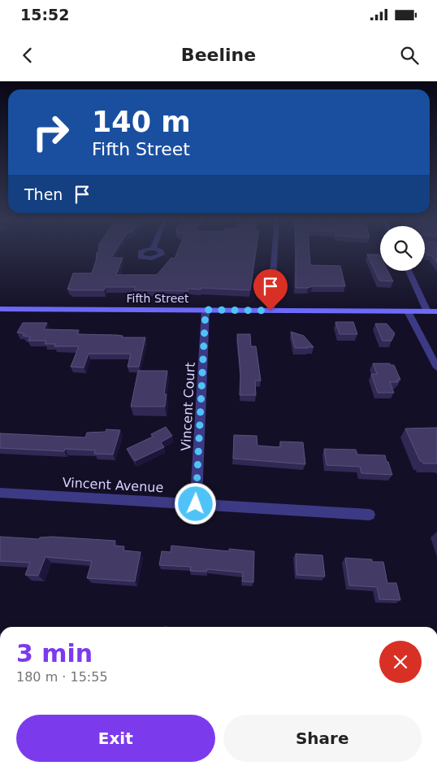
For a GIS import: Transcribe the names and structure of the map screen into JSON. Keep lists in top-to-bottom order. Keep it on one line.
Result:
{"streets":{"street":["Fifth Street","Vincent Court","Vincent Avenue"]},"crossings":[["Fifth Street","Vincent Court"],["Vincent Court","Vincent Avenue"]],"page":{"status":"15:52","header":"Beeline","turn":["140 m","Fifth Street"],"then":"Then","heading":["3 min","180 m · 15:55"],"buttons":["Exit","Share"]}}
